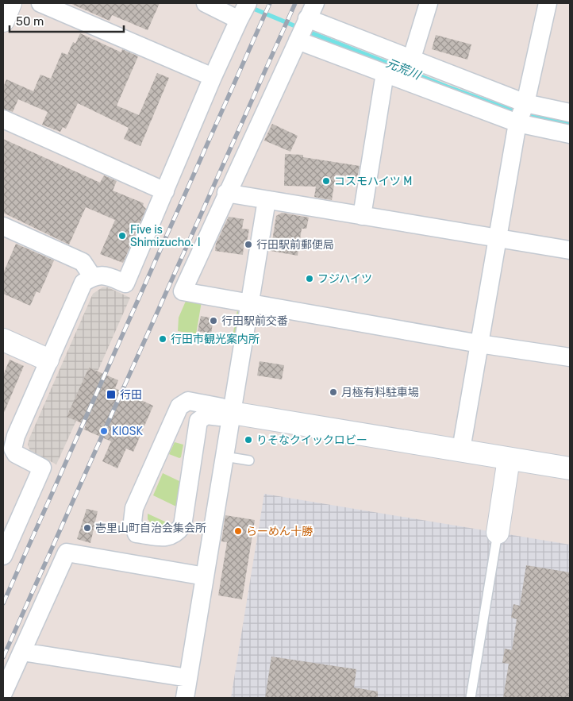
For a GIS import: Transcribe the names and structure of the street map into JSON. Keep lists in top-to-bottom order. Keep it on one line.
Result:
{"water":["元荒川"],"places":{"other":["コスモハイツ M","Five is Shimizucho.Ⅰ","行田駅前郵便局","フジハイツ","行田駅前交番","行田市観光案内所","月極有料駐車場","KIOSK","りそなクイックロビー","壱里山町自治会集会所","らーめん十勝"],"transit":["行田"]},"scale_bar":"50 m"}
